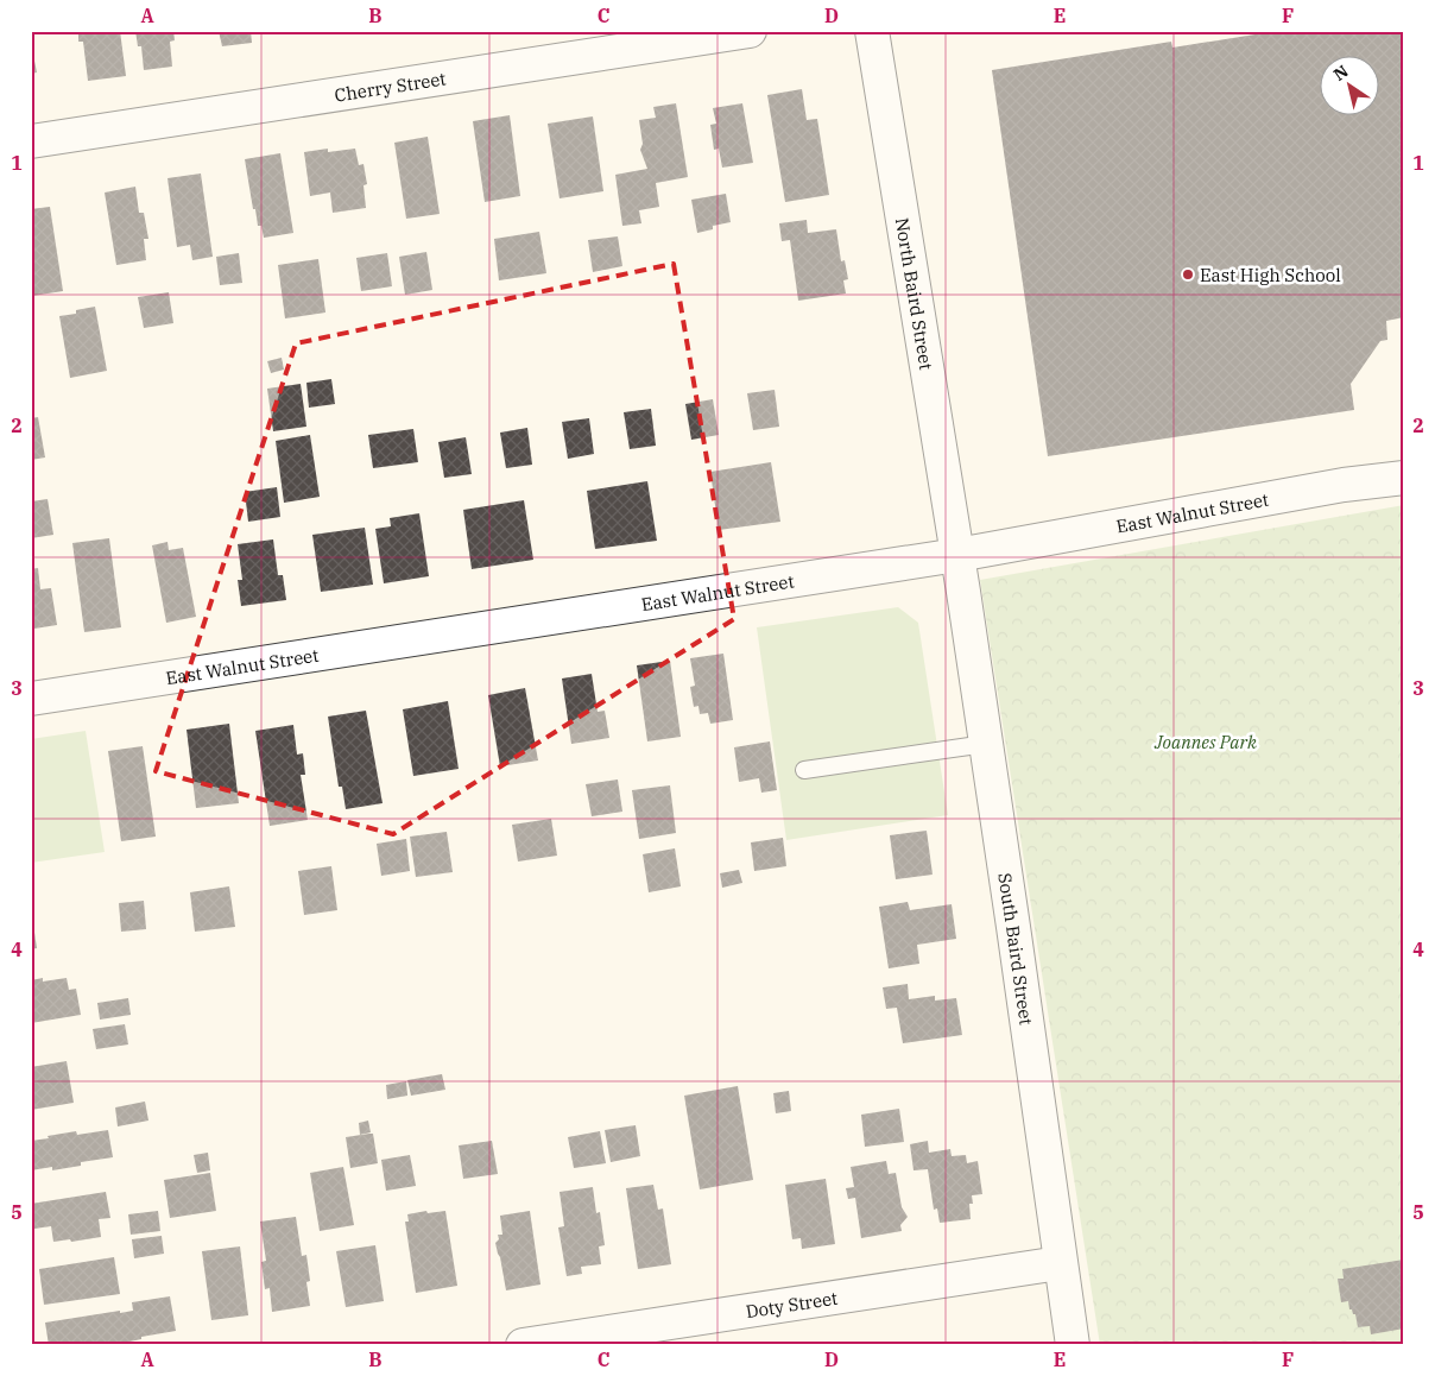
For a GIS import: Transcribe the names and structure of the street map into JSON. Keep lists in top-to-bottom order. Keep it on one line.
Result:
{"streets":{"street":["Cherry Street","North Baird Street","East Walnut Street","South Baird Street","Doty Street"]},"crossings":[["North Baird Street","East Walnut Street"],["North Baird Street","South Baird Street"],["East Walnut Street","South Baird Street"],["South Baird Street","Doty Street"]],"parks":["Joannes Park"],"places":["East High School"],"north":"top left","grid":{"columns":["A","B","C","D","E","F"],"rows":["1","2","3","4","5"]}}
